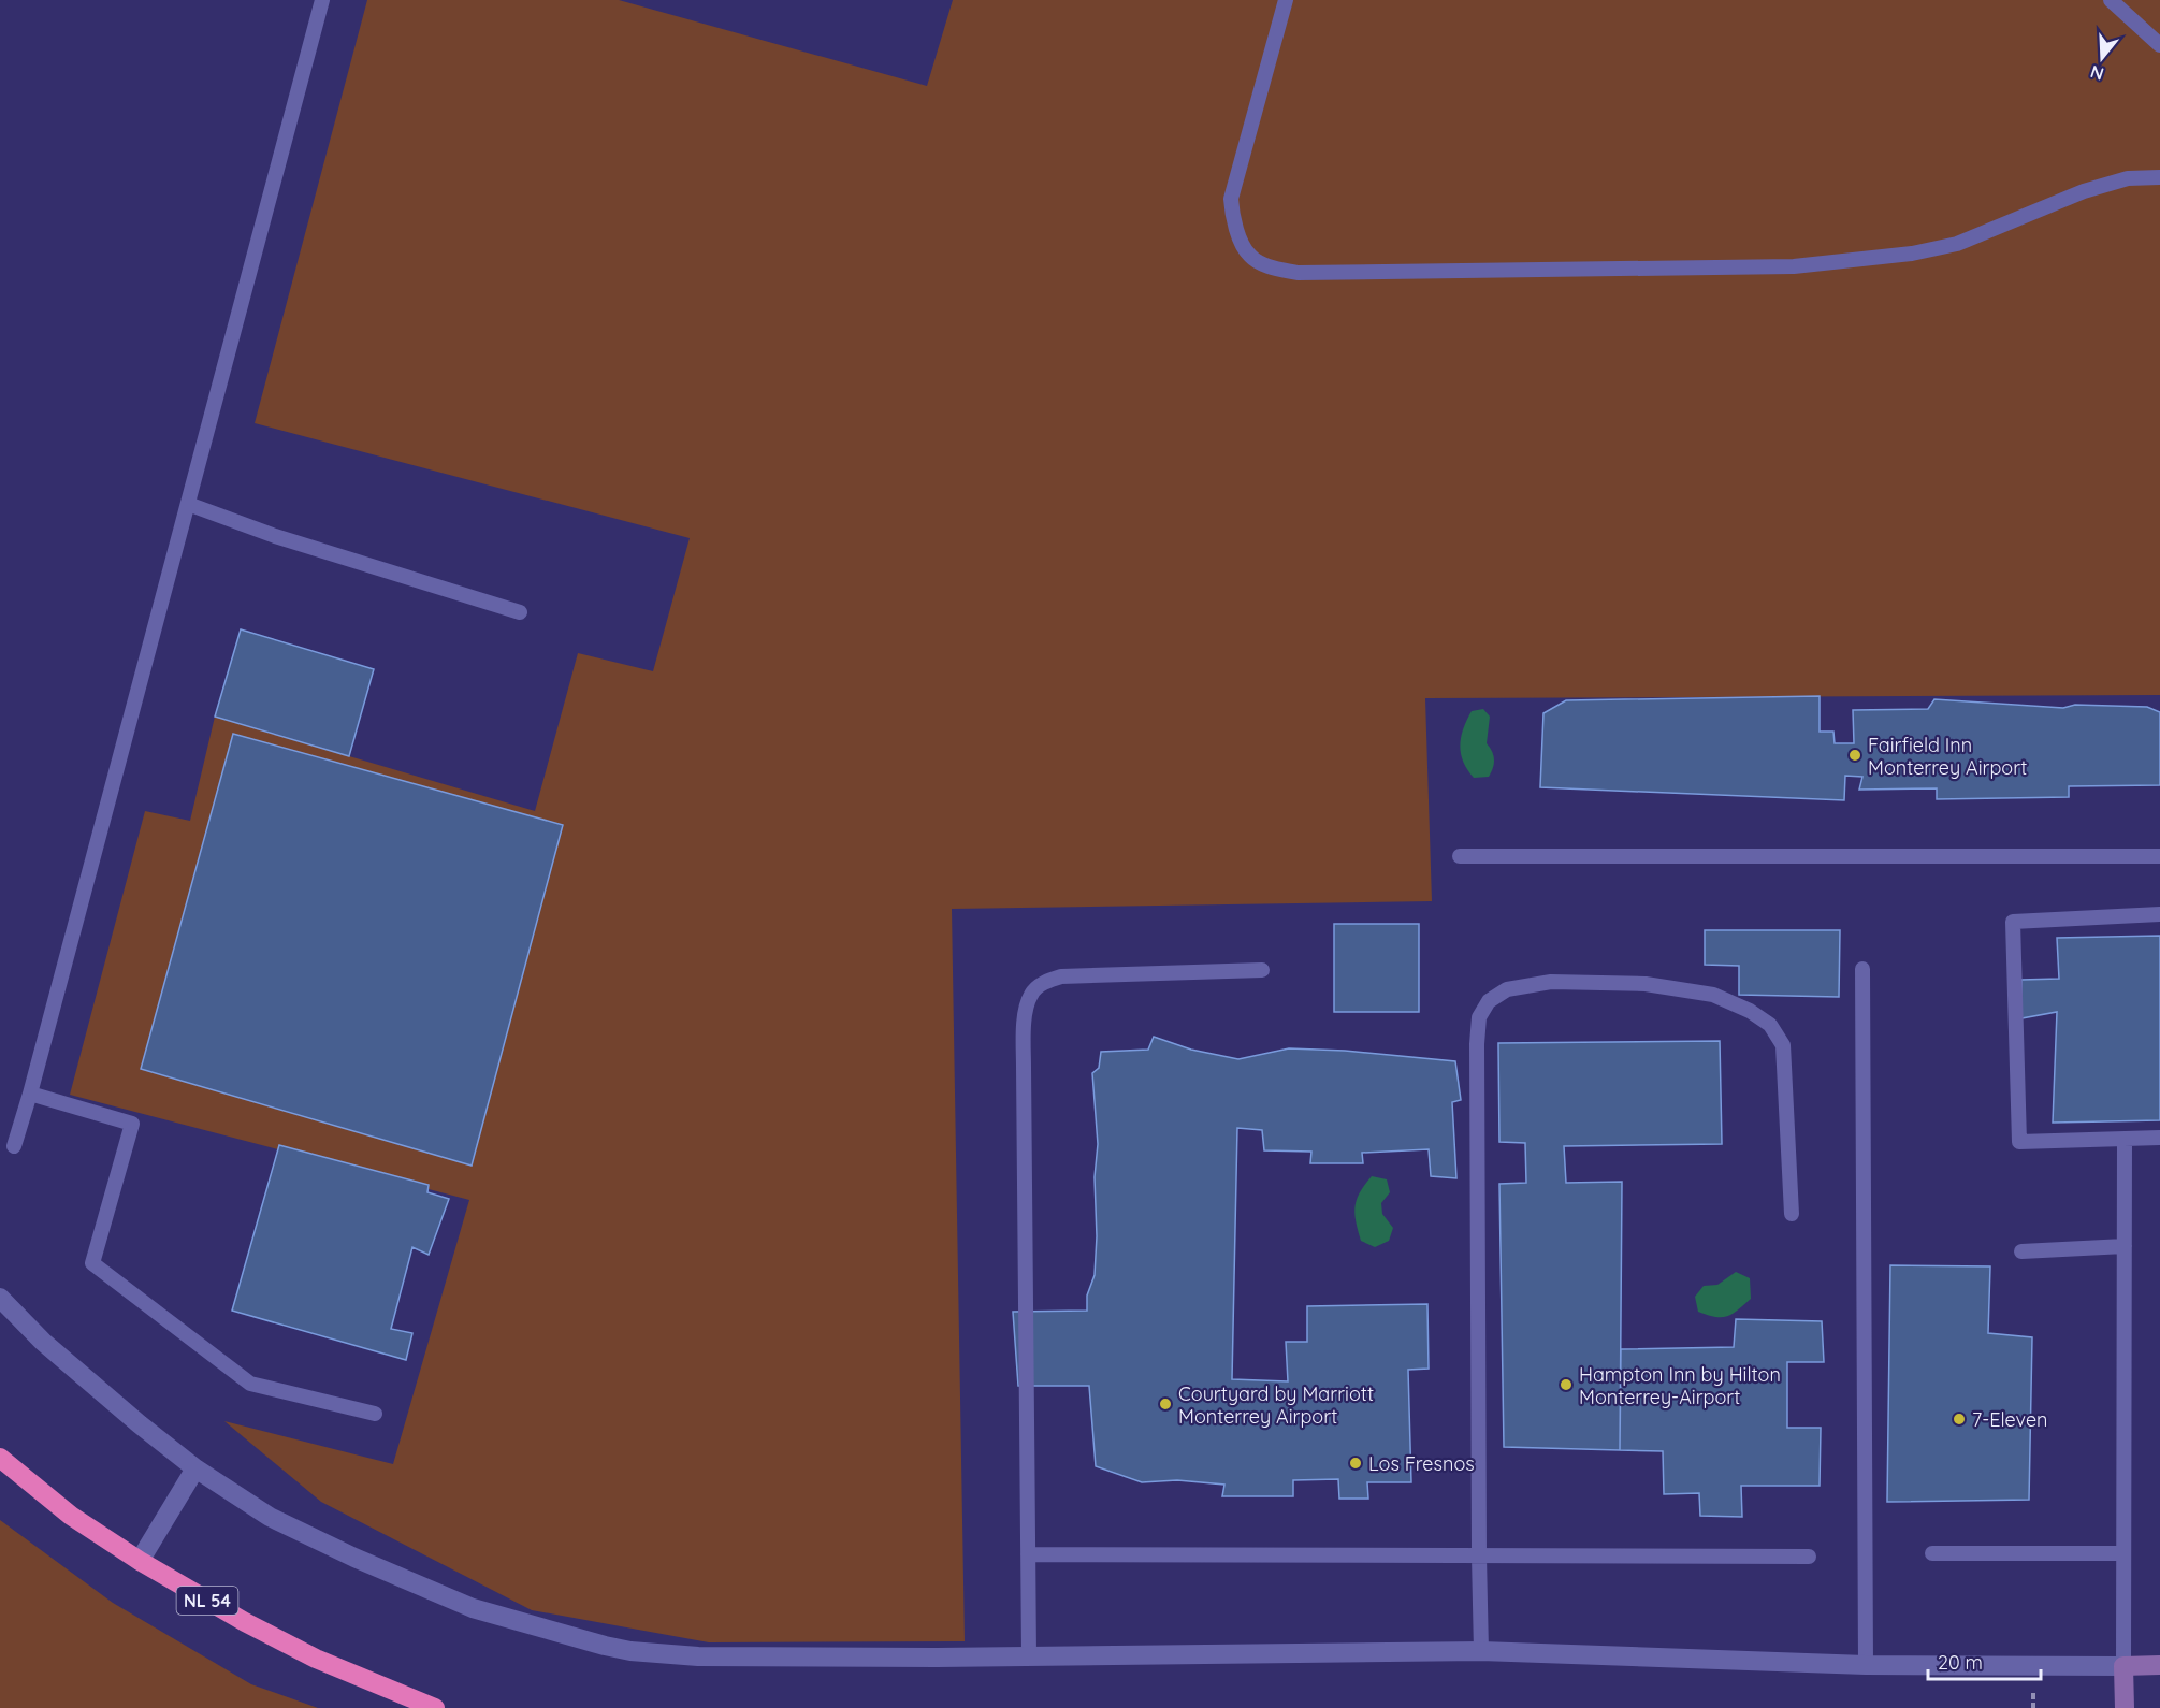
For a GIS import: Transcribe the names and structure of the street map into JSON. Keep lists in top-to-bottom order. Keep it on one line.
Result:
{"streets":{"highway":["NL 54"]},"places":["Fairfield Inn Monterrey Airport","Hampton Inn by Hilton Monterrey-Airport","Courtyard by Marriott Monterrey Airport","7-Eleven","Los Fresnos"],"scale_bar":"20 m","north":"bottom"}
